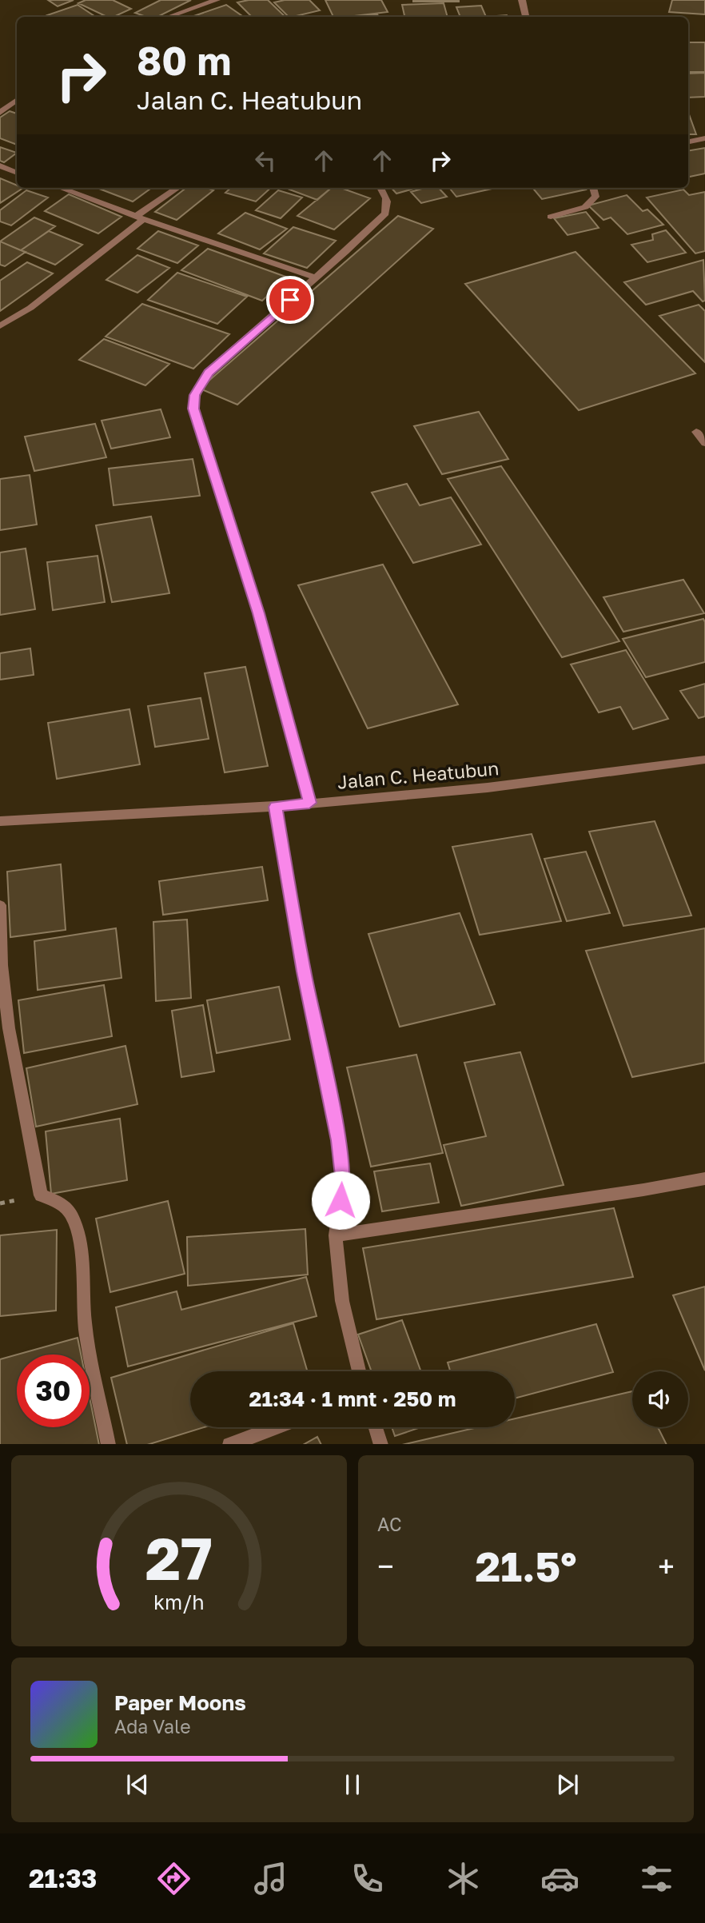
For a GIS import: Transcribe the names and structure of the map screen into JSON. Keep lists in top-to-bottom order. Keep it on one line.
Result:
{"streets":{"street":["Jalan C. Heatubun"]},"page":{"turn":["80 m","Jalan C. Heatubun"],"limit":"30","trip":"21:34 · 1 mnt · 250 m","tile":"AC","heat":["−","21.5°","+"],"song":["Paper Moons","Ada Vale"],"tabs":"21:33","gauge":["27","km/h"]}}
